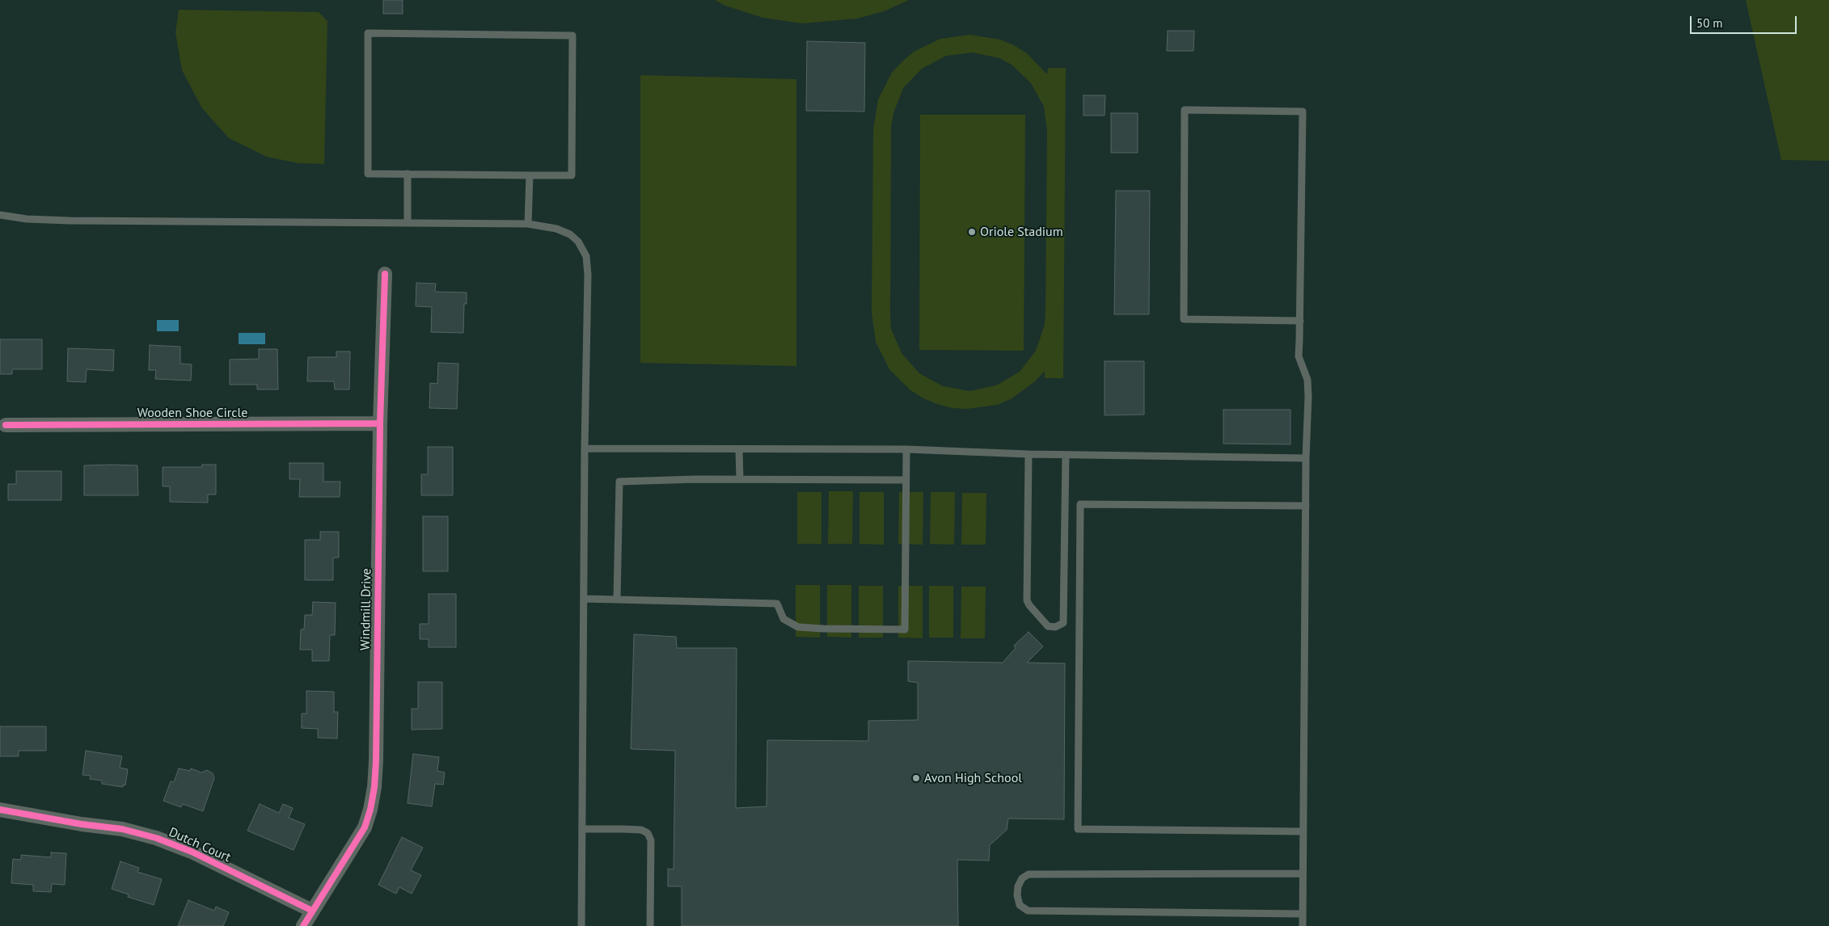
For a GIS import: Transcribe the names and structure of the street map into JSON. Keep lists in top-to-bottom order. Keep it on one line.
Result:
{"streets":{"street":["Wooden Shoe Circle","Windmill Drive","Dutch Court"]},"crossings":[["Wooden Shoe Circle","Windmill Drive"],["Windmill Drive","Dutch Court"]],"places":["Oriole Stadium","Avon High School"],"scale_bar":"50 m"}
